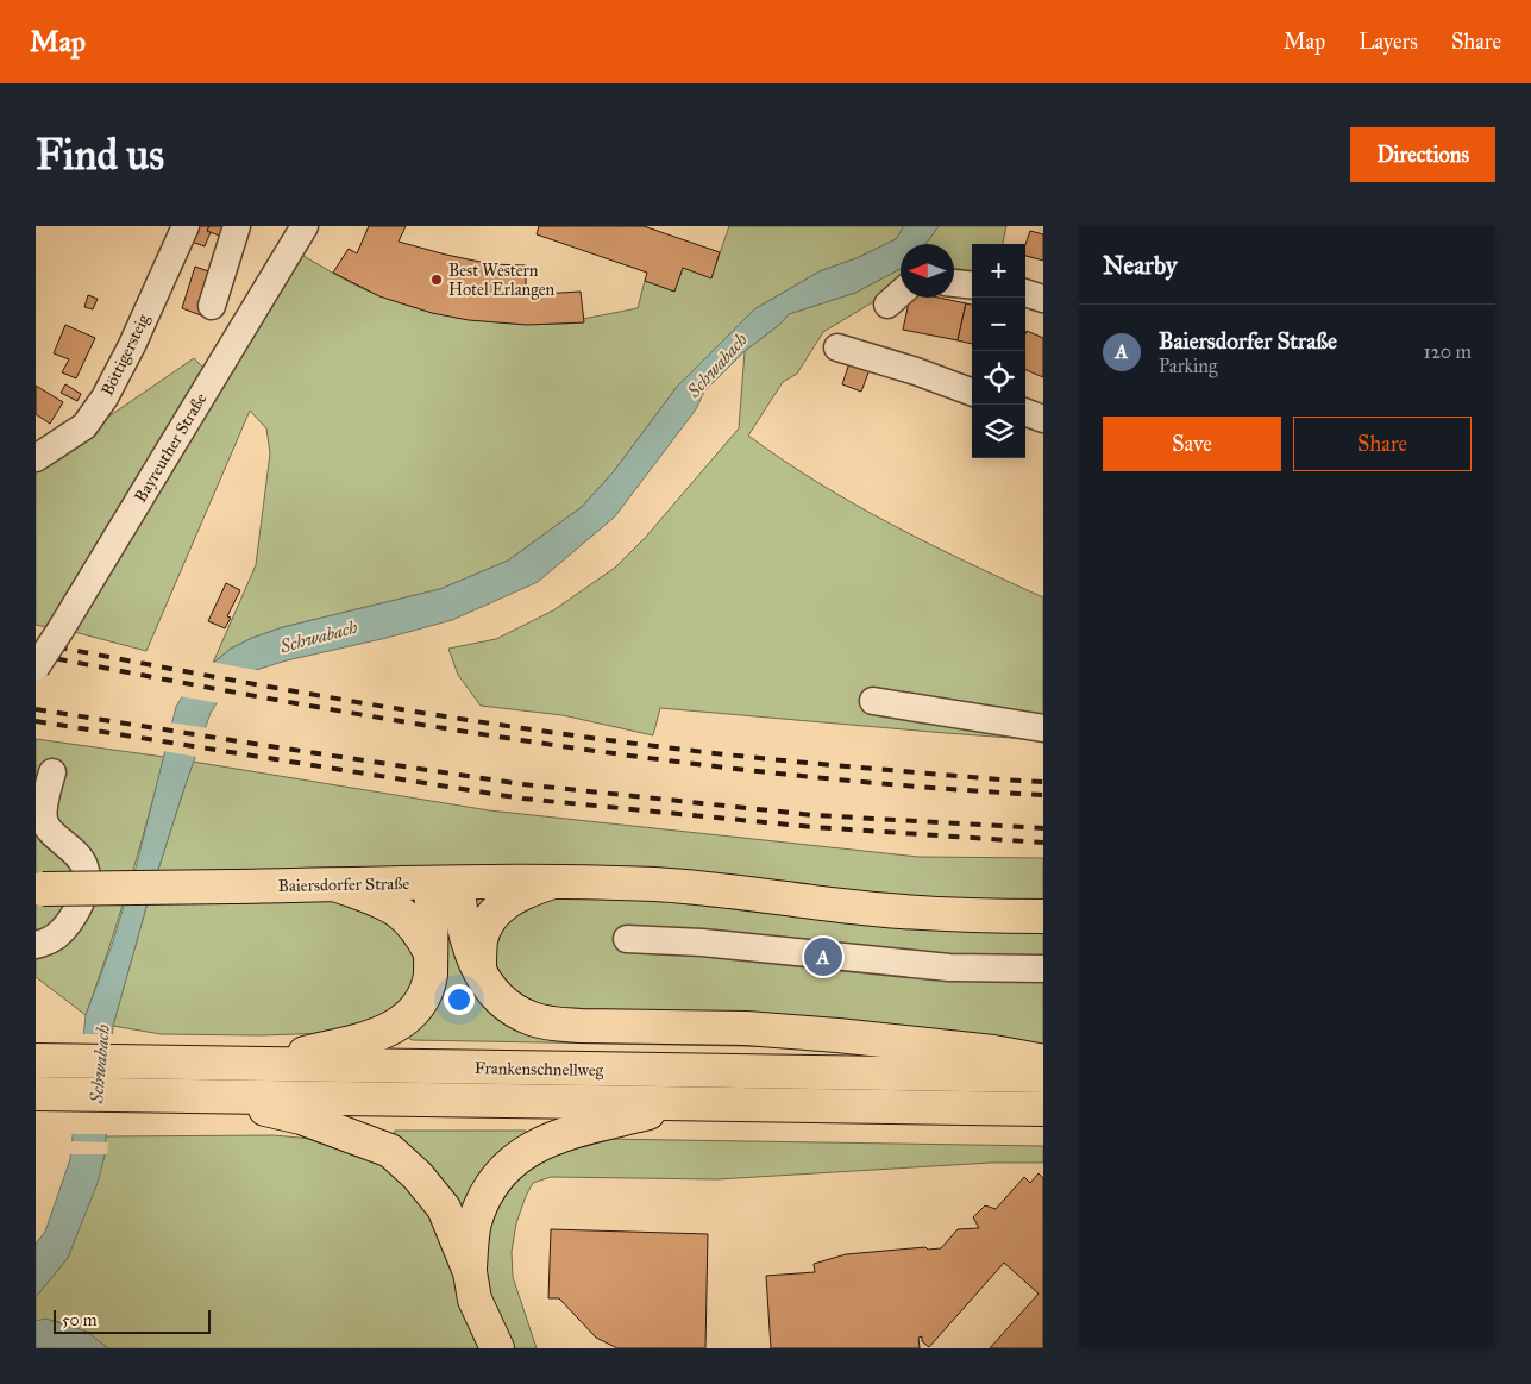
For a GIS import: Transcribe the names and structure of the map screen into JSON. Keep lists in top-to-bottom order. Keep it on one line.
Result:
{"streets":{"main road":["Baiersdorfer Straße","Frankenschnellweg"],"street":["Böttigersteig","Bayreuther Straße"]},"water":["Schwabach"],"places":["Best Western Hotel Erlangen"],"scale_bar":"50 m","north":"left","page":{"header":"Map","nav":["Map","Layers","Share"],"buttons":["Directions",["Save","Share"]],"title":"Find us","heading":"Nearby","map_buttons":["+","−"],"list":[{"mark":"A","name":"Baiersdorfer Straße","note":"Parking","value":"120 m"}],"pins":"A","scale":"50 m"}}
